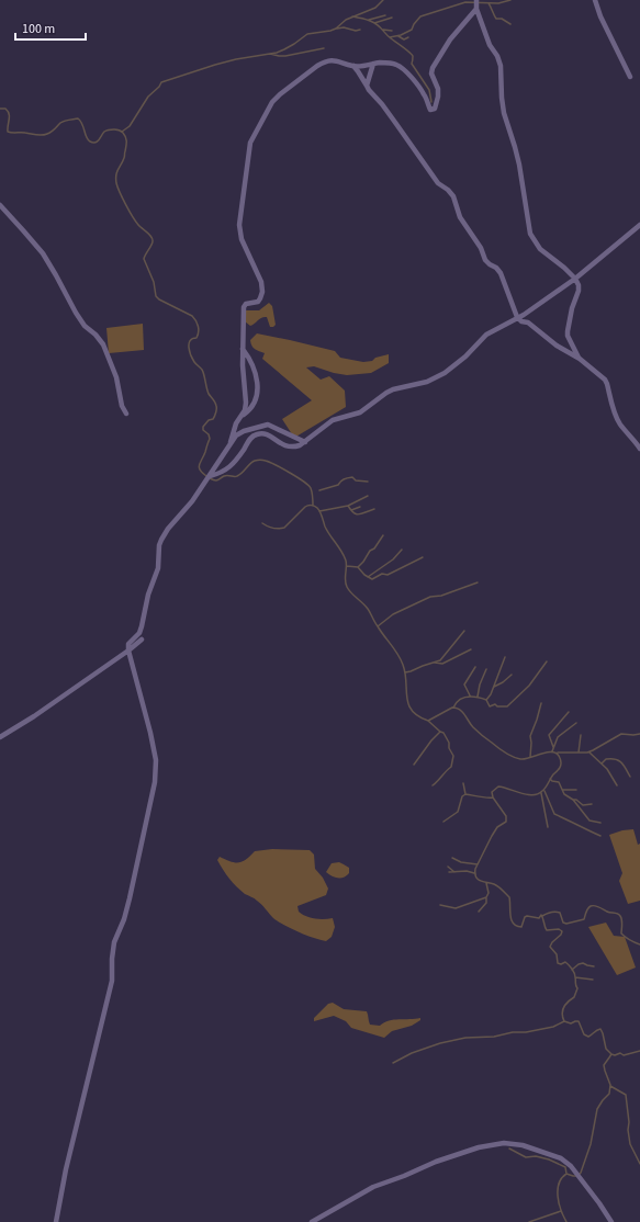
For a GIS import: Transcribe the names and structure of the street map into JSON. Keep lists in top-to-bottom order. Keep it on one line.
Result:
{"scale_bar":"100 m"}
